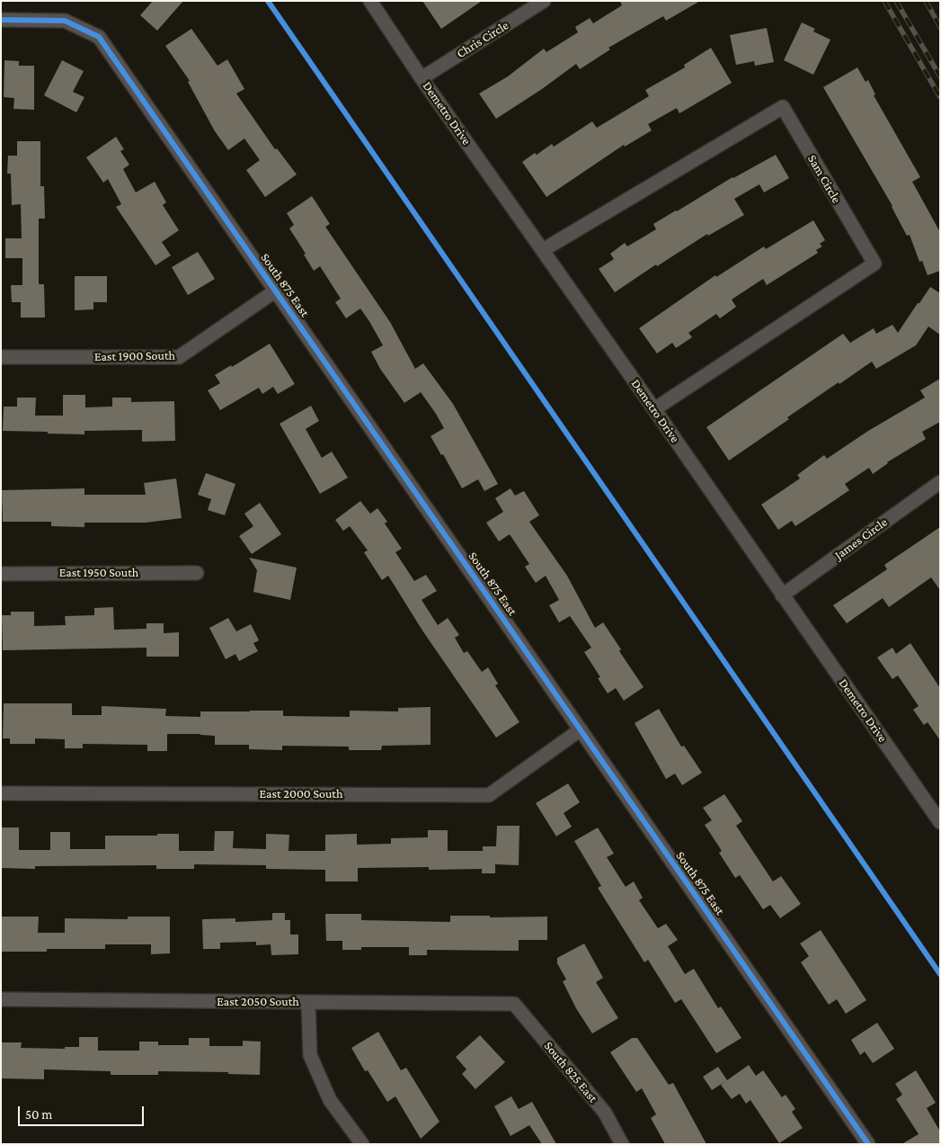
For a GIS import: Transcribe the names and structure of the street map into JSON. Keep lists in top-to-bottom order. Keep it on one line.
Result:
{"streets":{"street":["Chris Circle","Demetro Drive","Sam Circle","South 875 East","East 1900 South","James Circle","East 1950 South","East 2000 South","East 2050 South","South 825 East"]},"crossings":[["Chris Circle","Demetro Drive"],["Demetro Drive","Sam Circle"],["Demetro Drive","James Circle"],["South 875 East","East 1900 South"],["South 875 East","East 2000 South"],["East 2050 South","South 825 East"]],"scale_bar":"50 m"}
